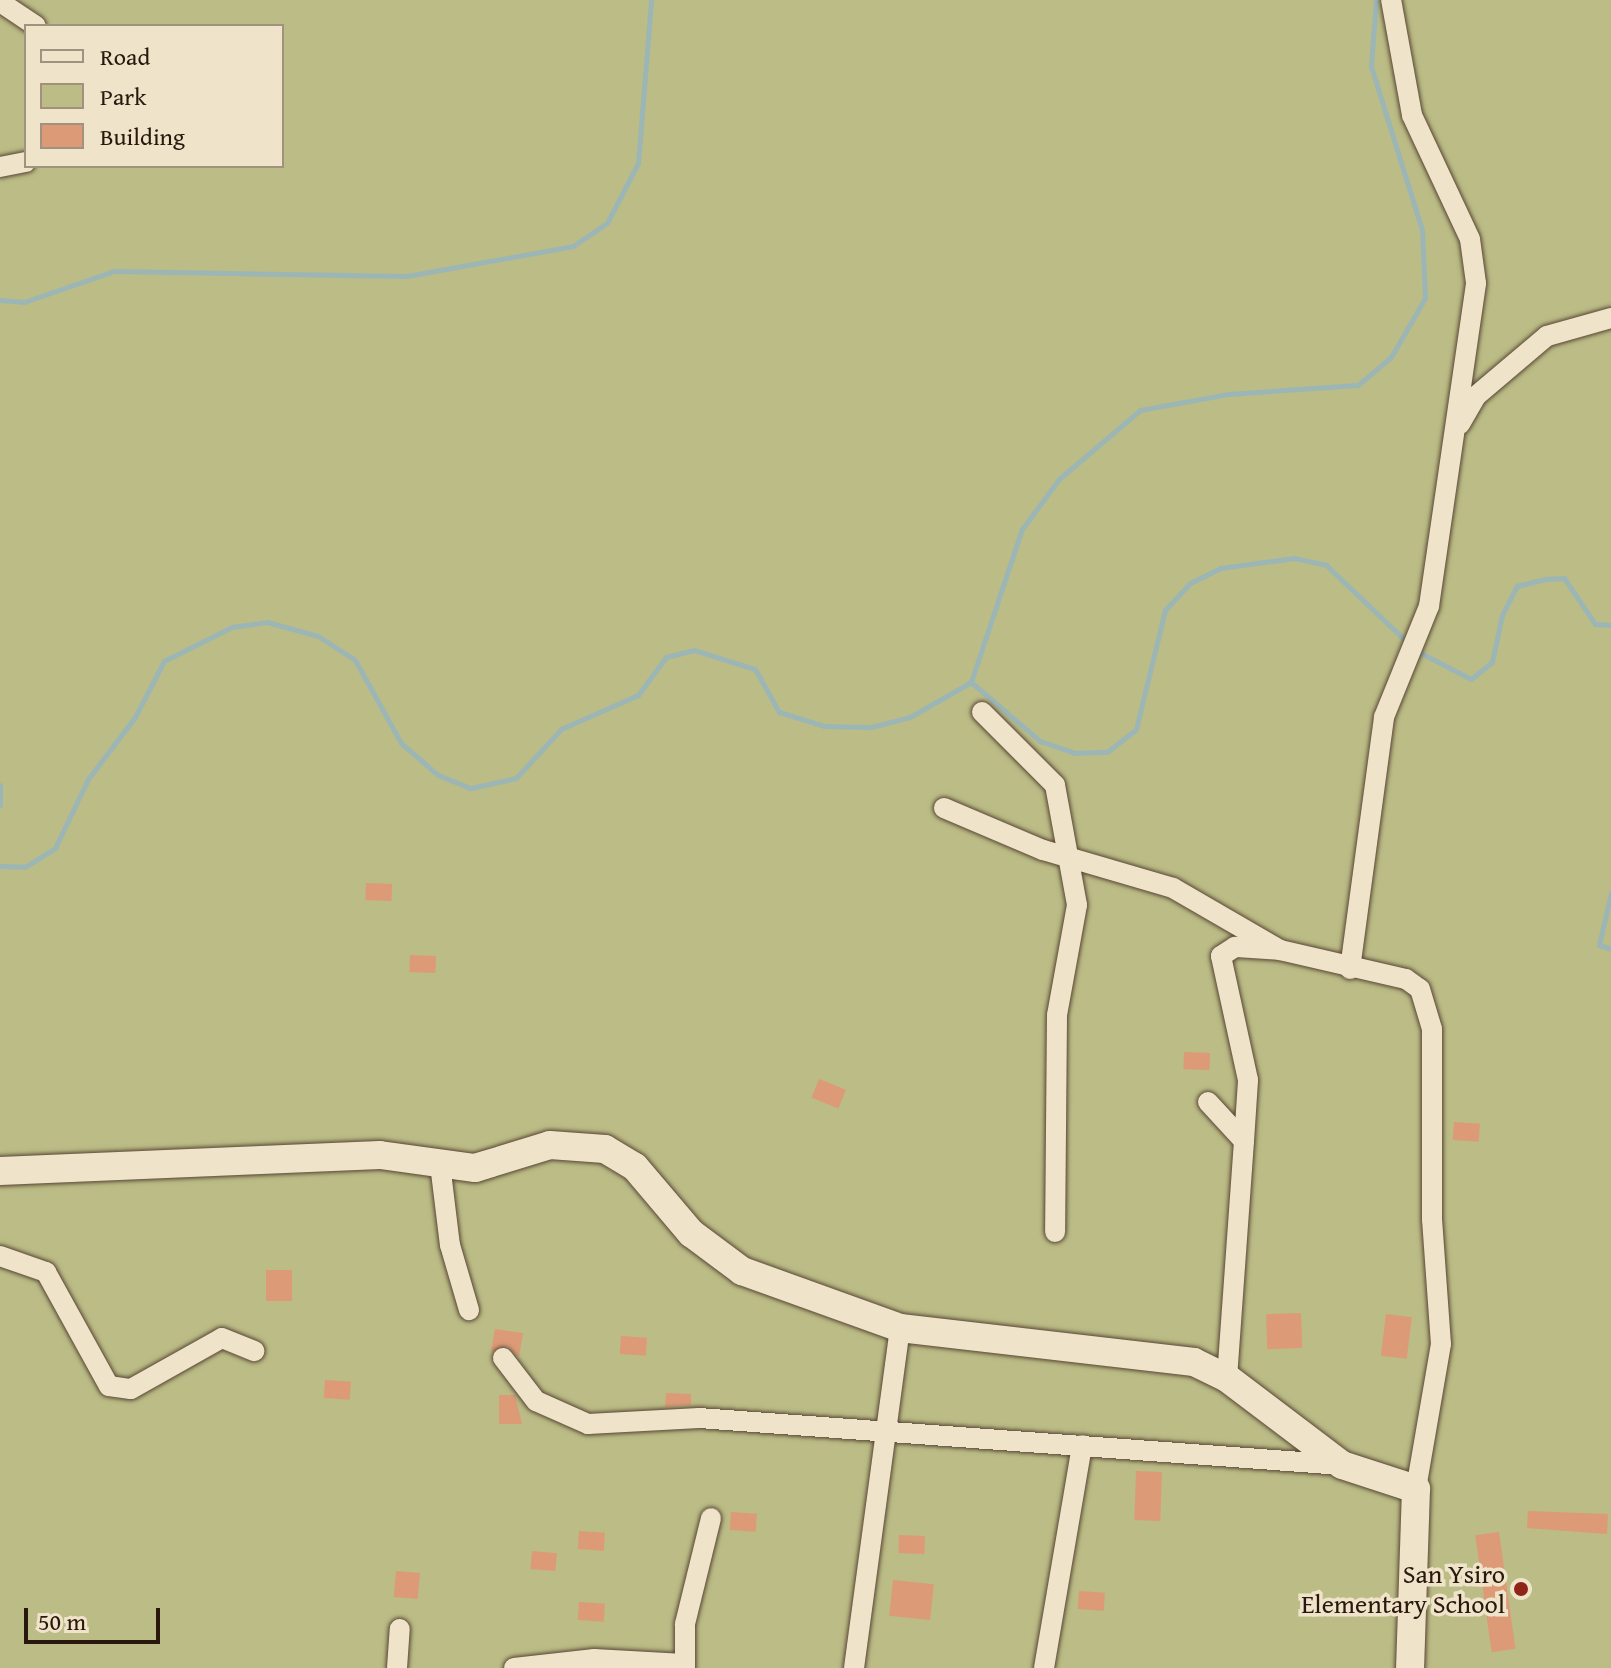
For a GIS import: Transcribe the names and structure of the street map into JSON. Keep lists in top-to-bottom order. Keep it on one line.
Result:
{"places":["San Ysiro Elementary School"],"legend":["Road","Park","Building"],"scale_bar":"50 m"}
